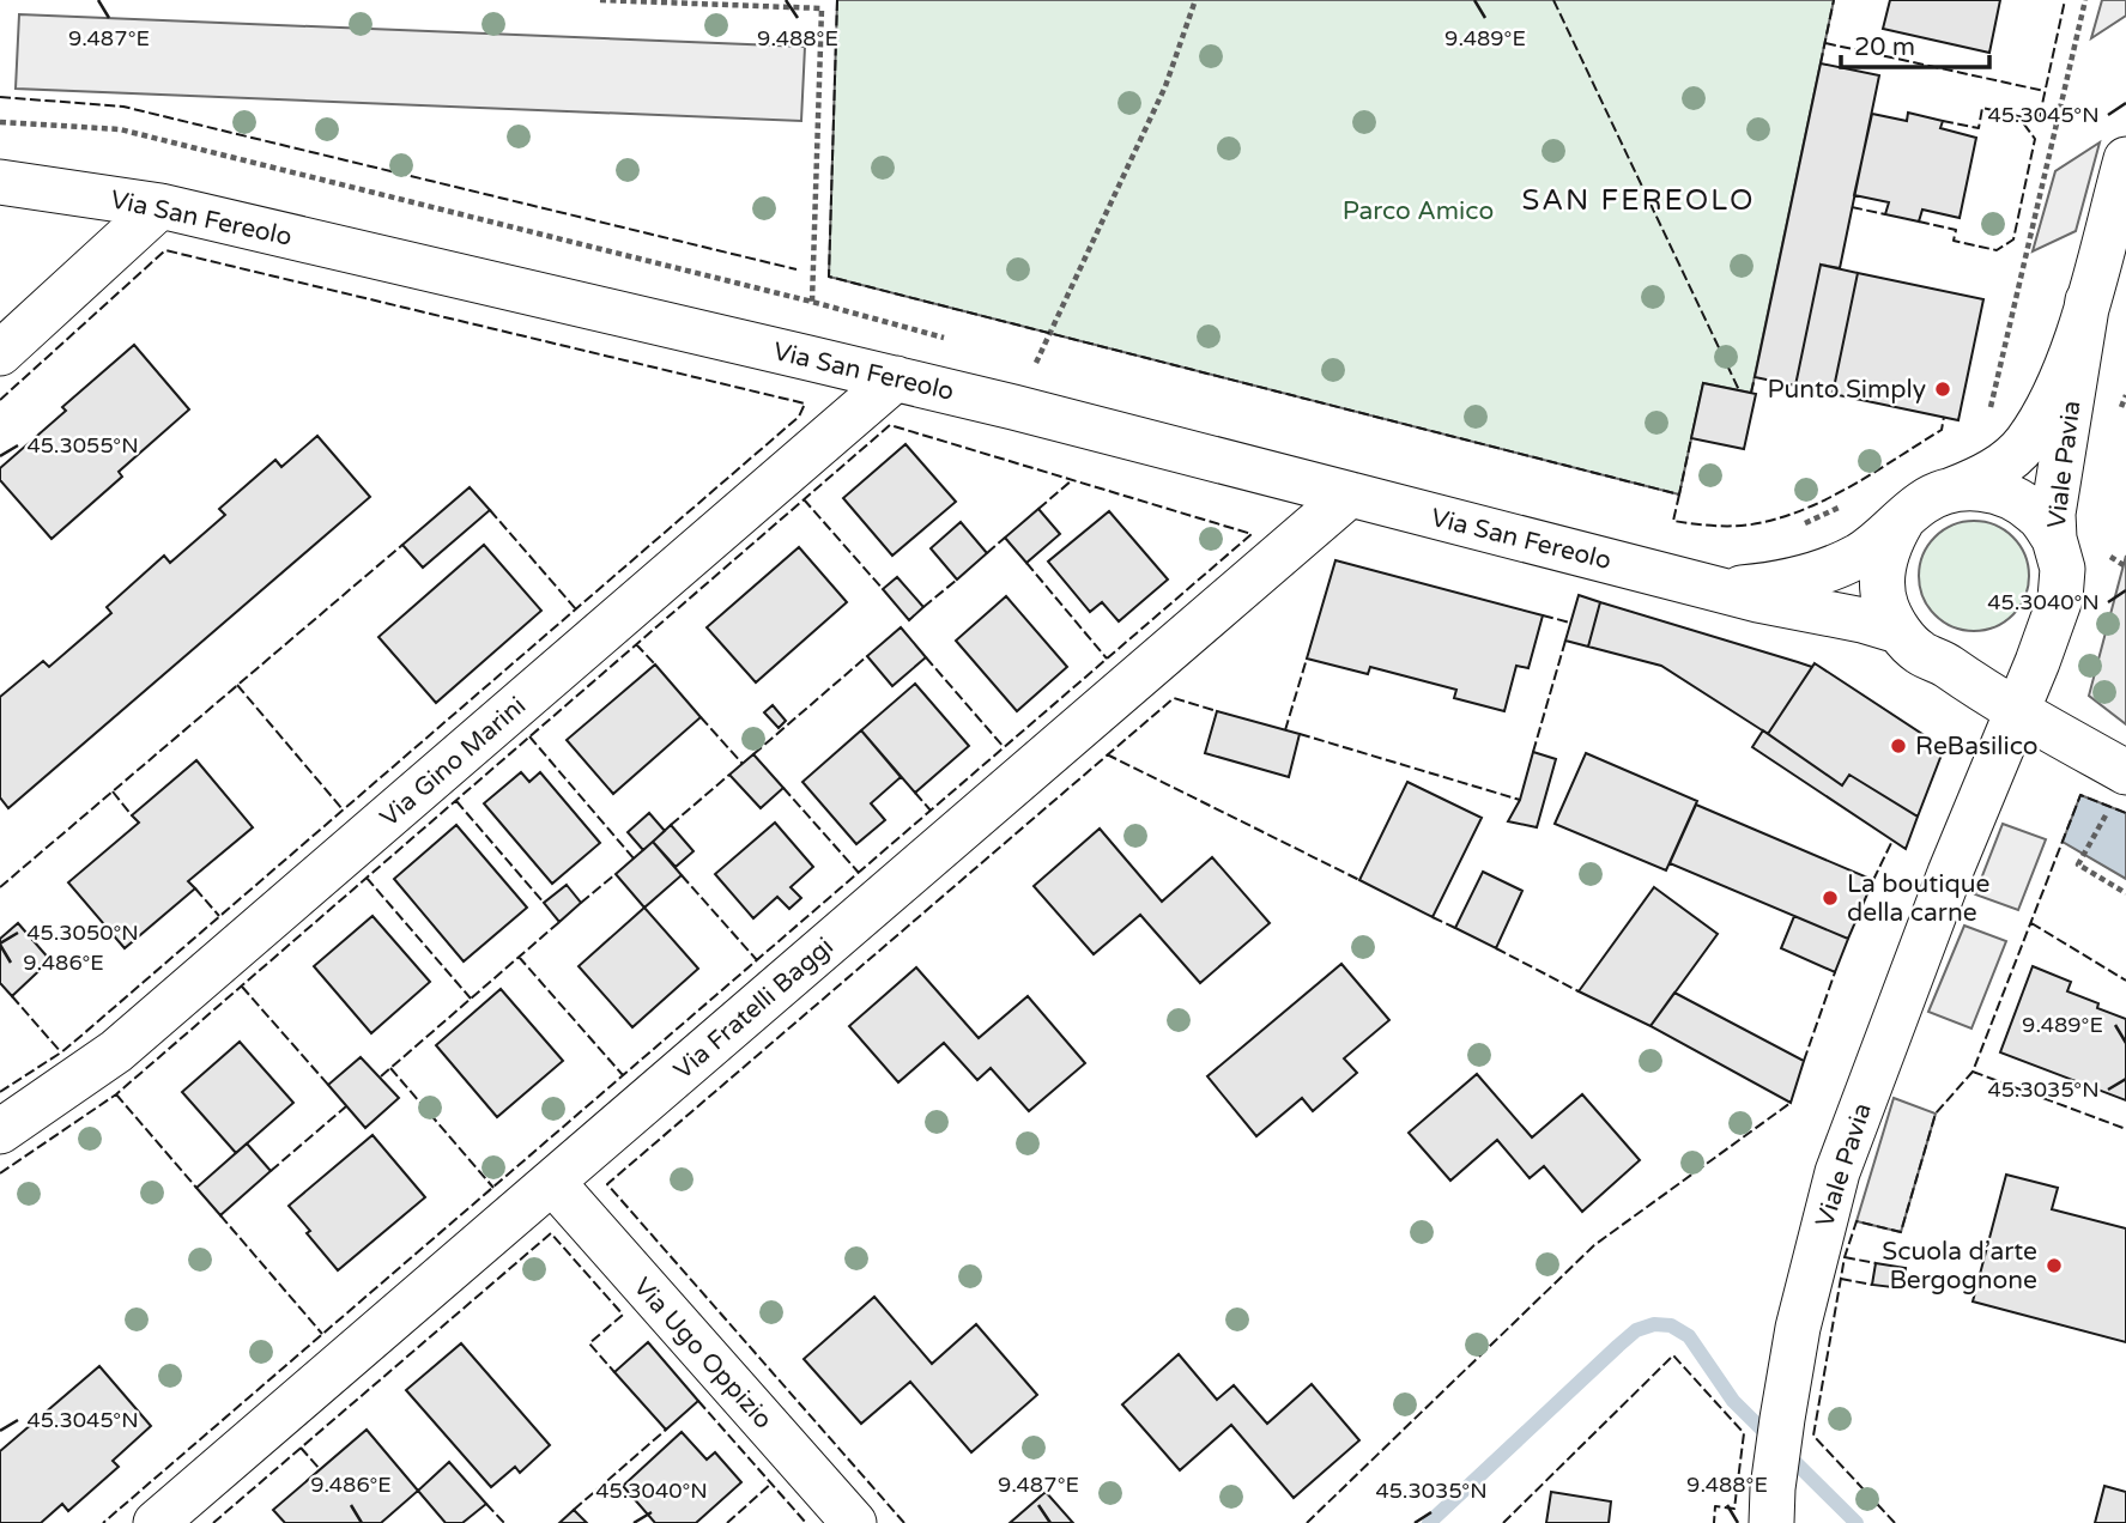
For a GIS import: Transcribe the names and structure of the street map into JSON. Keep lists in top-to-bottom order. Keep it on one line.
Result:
{"streets":{"street":["Via San Fereolo","Viale Pavia","Via Gino Marini","Via Fratelli Baggi","Via Ugo Oppizio"]},"crossings":[["Via San Fereolo","Viale Pavia"],["Via San Fereolo","Via Gino Marini"],["Via San Fereolo","Via Fratelli Baggi"],["Via Fratelli Baggi","Via Ugo Oppizio"]],"districts":["SAN FEREOLO"],"parks":["Parco Amico"],"places":["Punto Simply","ReBasilico","La boutique della carne","Scuola d’arte Bergognone"],"scale_bar":"20 m","coordinates":["9.487°E","9.488°E","9.489°E","45.3045°N","45.3055°N","45.3040°N","45.3050°N","9.486°E","45.3035°N"]}
